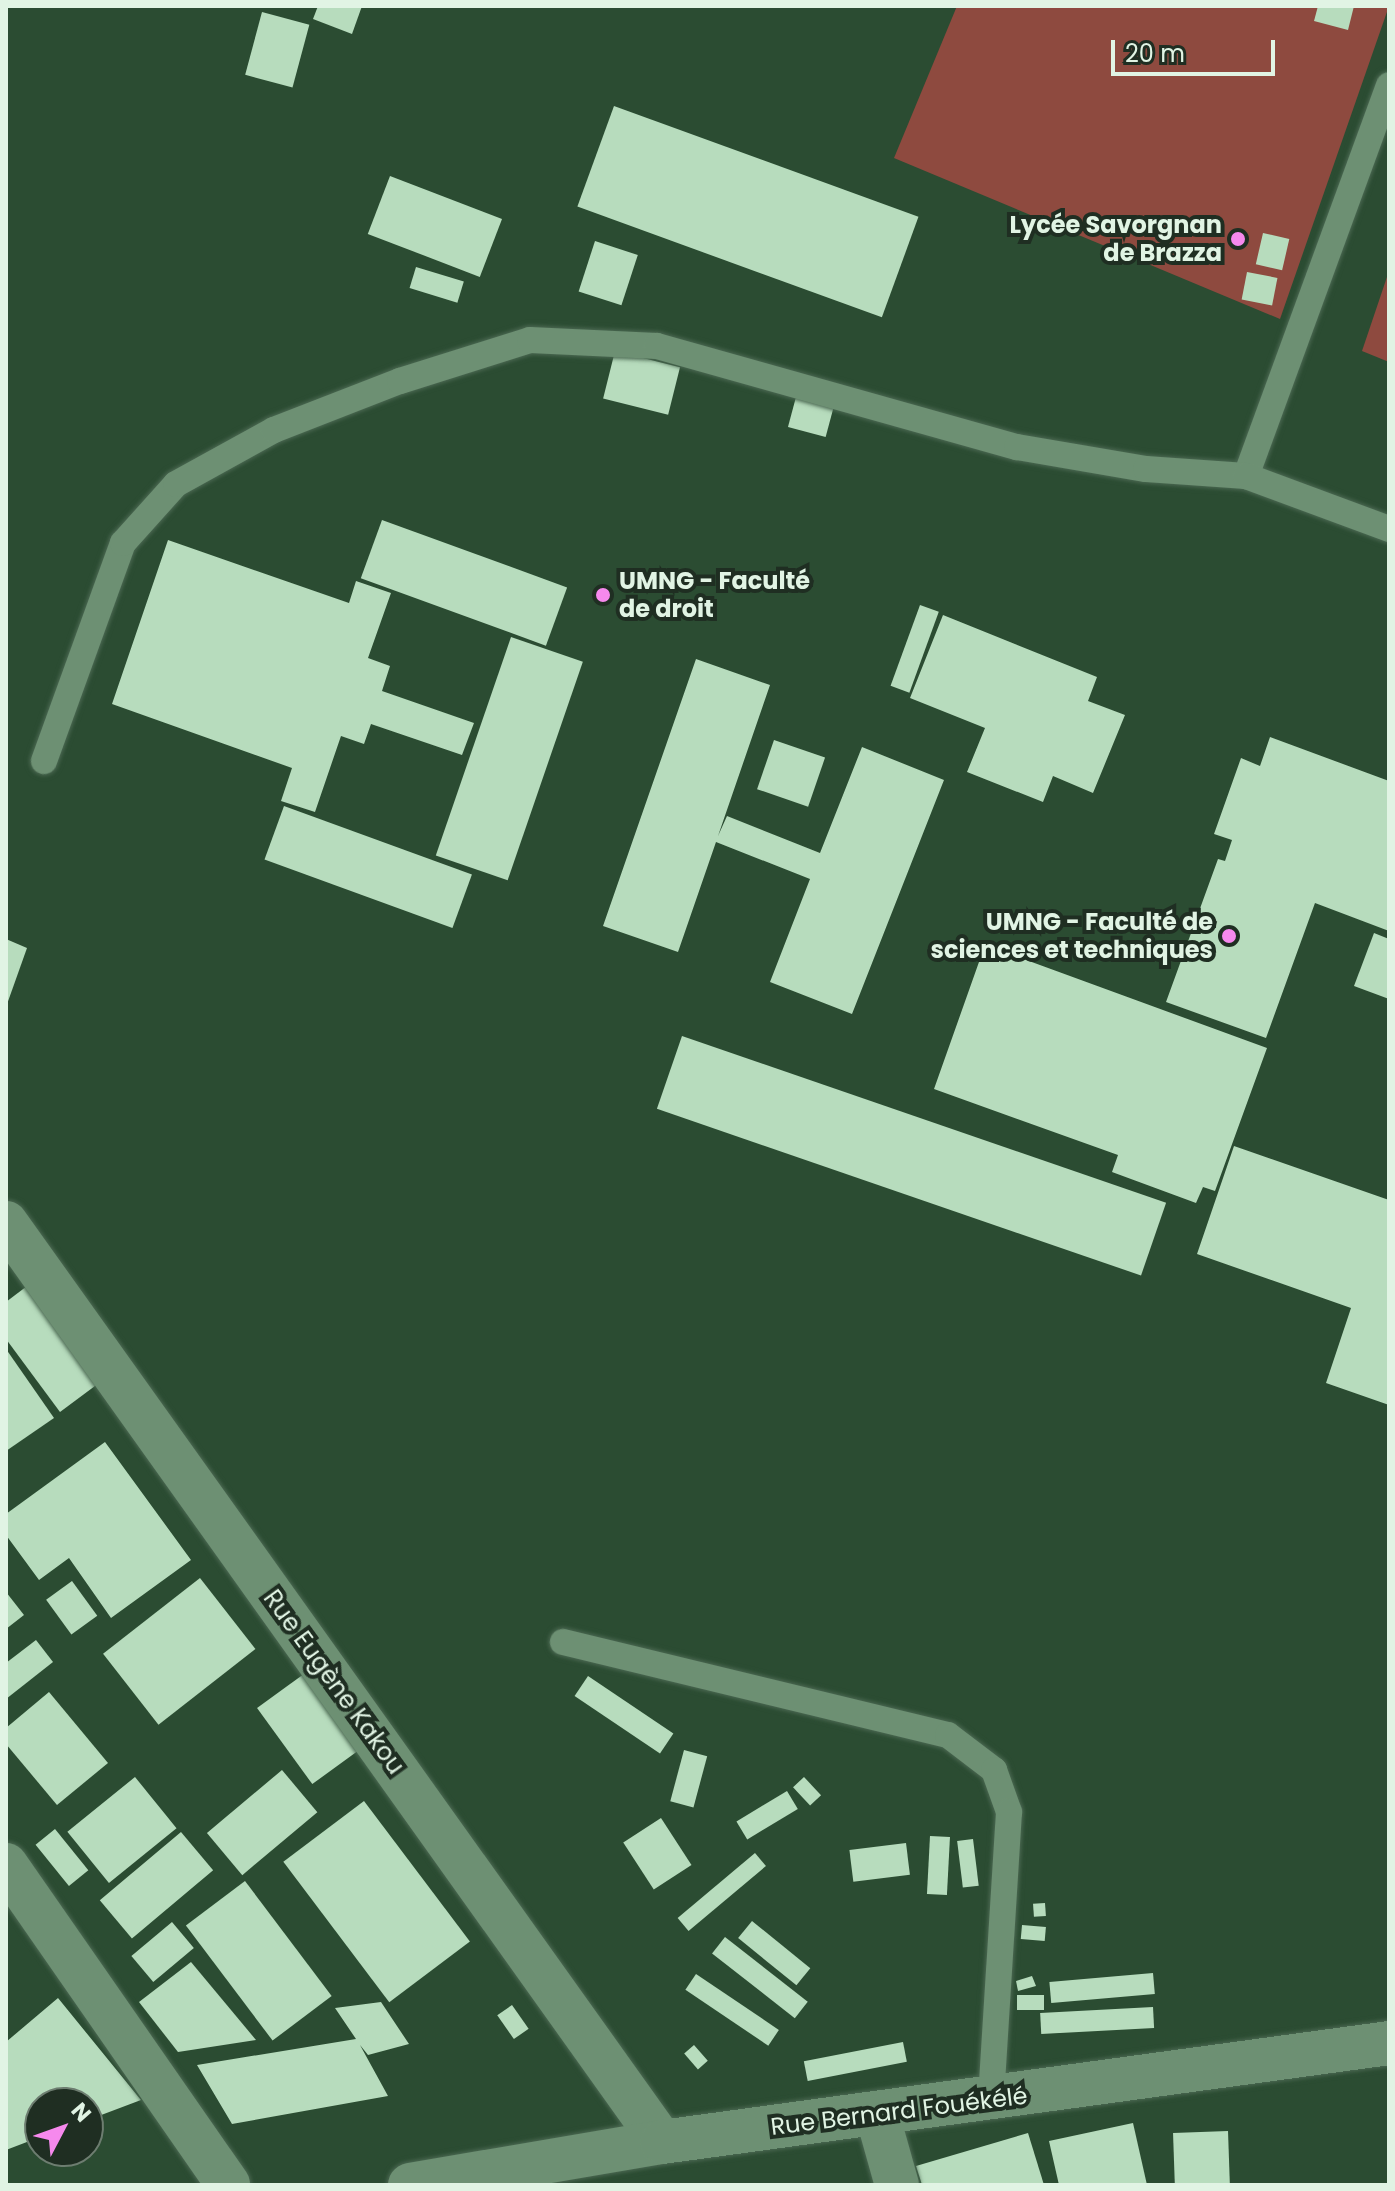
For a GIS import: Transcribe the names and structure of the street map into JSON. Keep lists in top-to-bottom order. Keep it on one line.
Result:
{"streets":{"street":["Rue Eugène Kakou","Rue Bernard Fouékélé"]},"crossings":[["Rue Eugène Kakou","Rue Bernard Fouékélé"]],"places":["Lycée Savorgnan de Brazza","UMNG - Faculté de droit","UMNG - Faculté de sciences et techniques"],"scale_bar":"20 m","north":"top right"}
